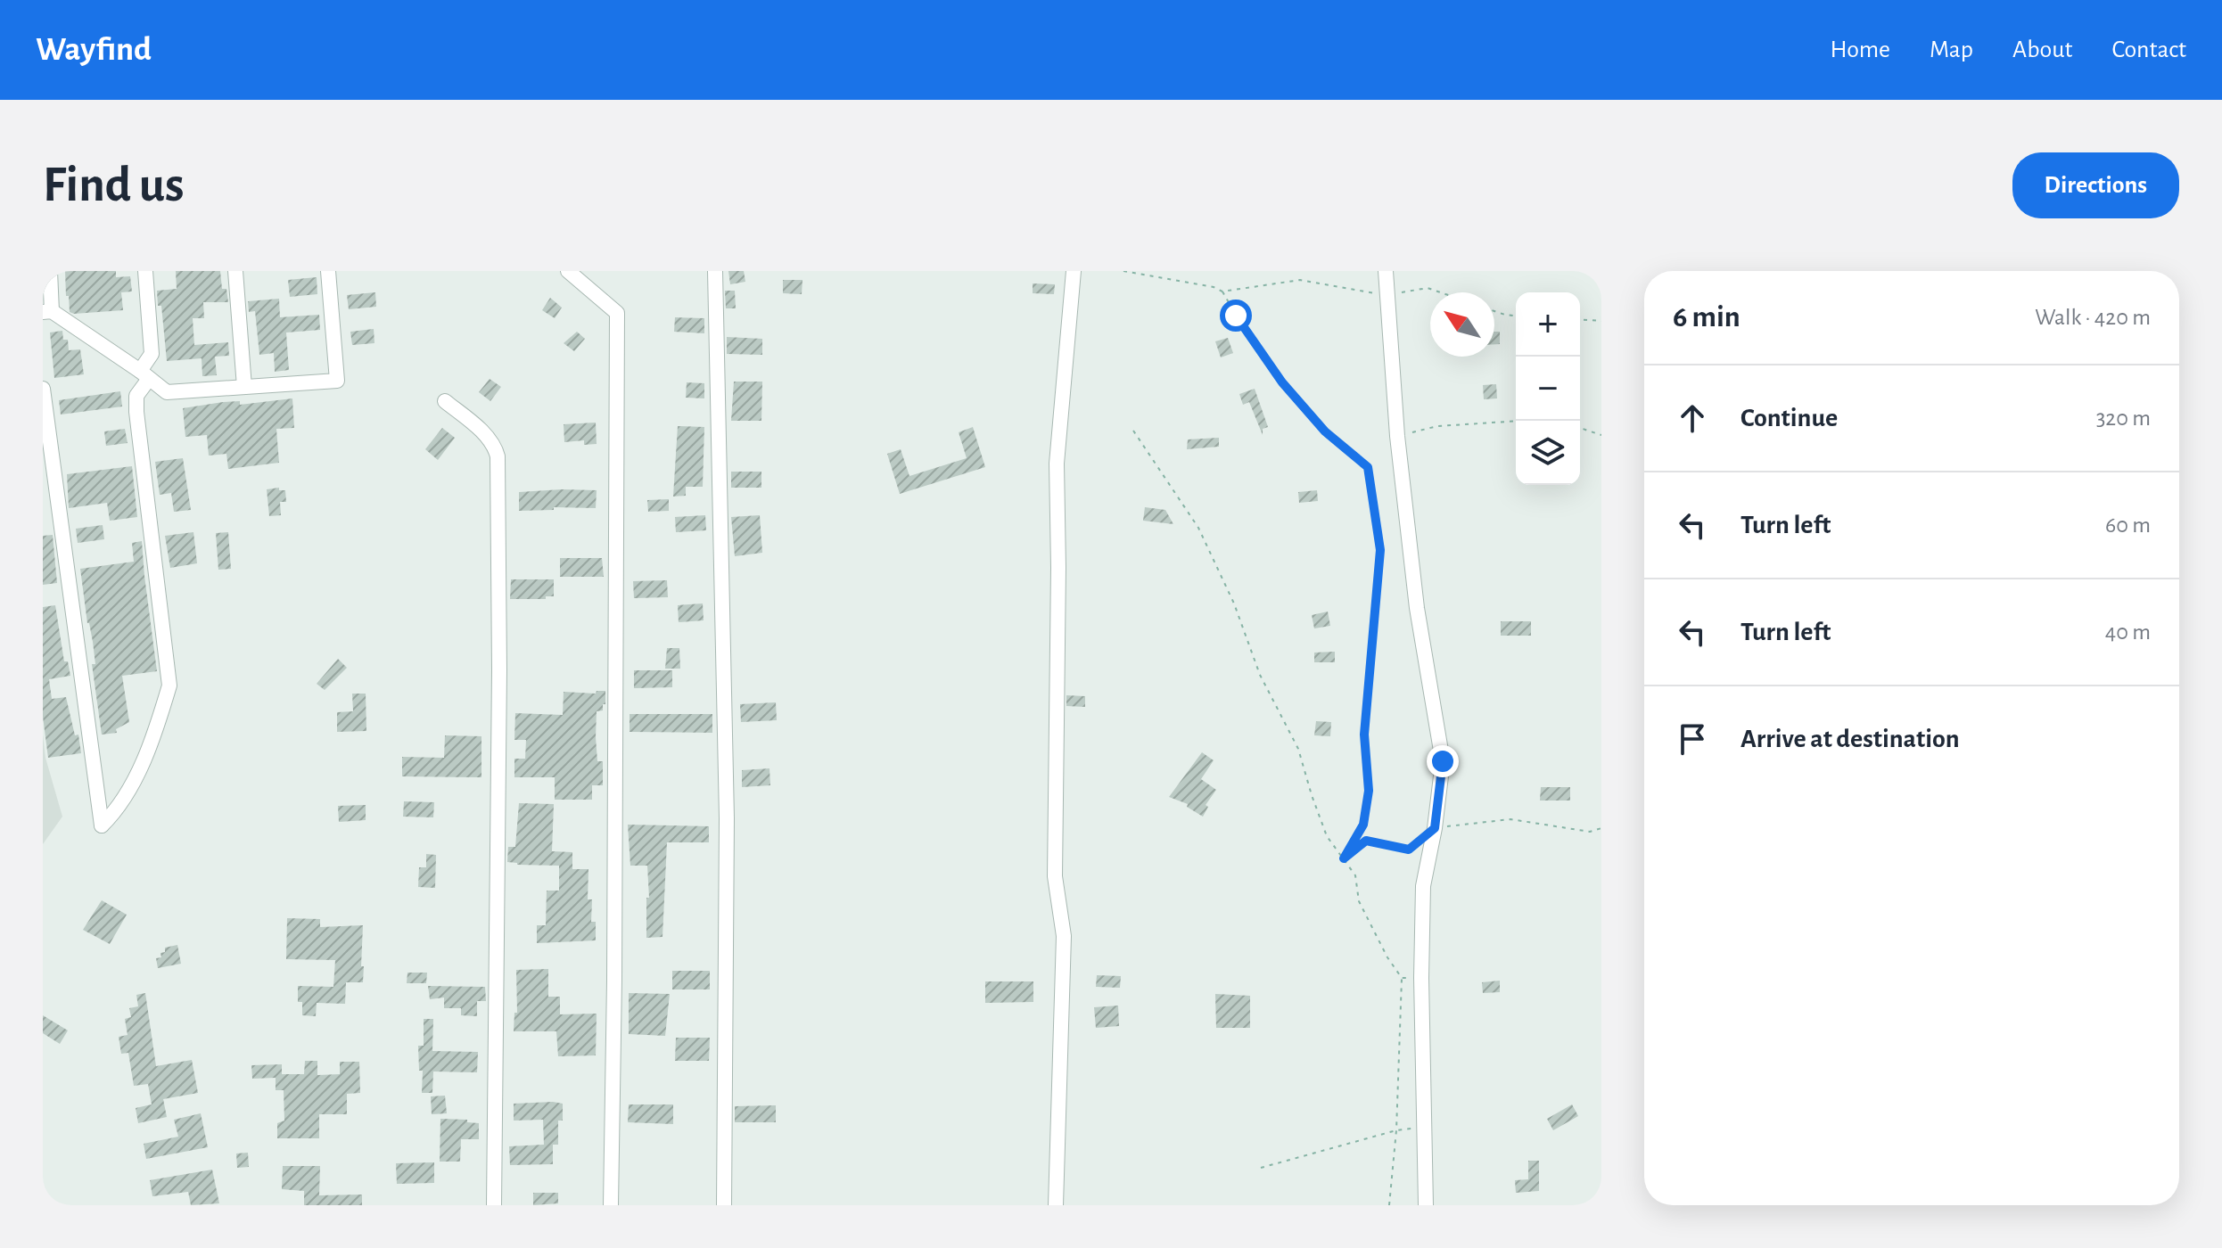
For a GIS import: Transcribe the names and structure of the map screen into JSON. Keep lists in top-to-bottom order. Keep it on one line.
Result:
{"north":"top left","page":{"header":"Wayfind","nav":["Home","Map","About","Contact"],"buttons":"Directions","title":"Find us","heading":["6 min","Walk · 420 m"],"map_buttons":["+","−"],"list":[["Continue","320 m"],["Turn left","60 m"],["Turn left","40 m"],"Arrive at destination"]}}
